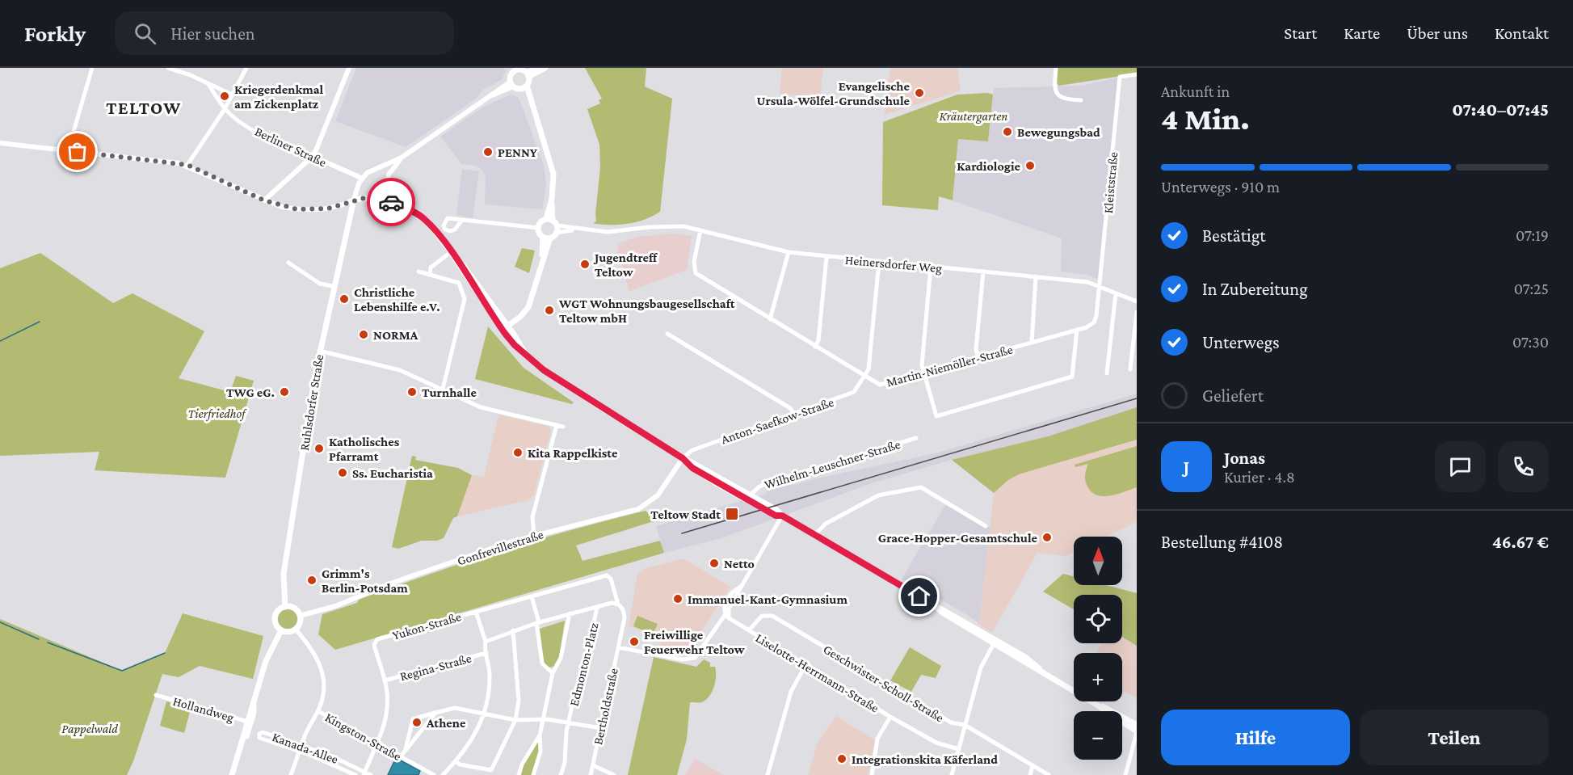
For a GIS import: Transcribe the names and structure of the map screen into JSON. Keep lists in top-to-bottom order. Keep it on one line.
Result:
{"streets":{"main road":["Ruhlsdorfer Straße"],"street":["Berliner Straße","Kleiststraße","Heinersdorfer Weg","Martin-Niemöller-Straße","Anton-Saefkow-Straße","Wilhelm-Leuschner-Straße","Gonfrevillestraße","Yukon-Straße","Edmonton-Platz","Regina-Straße","Liselotte-Herrmann-Straße","Geschwister-Scholl-Straße","Bertholdstraße","Hollandweg","Kingston-Straße","Kanada-Allee"]},"crossings":[["Kleiststraße","Heinersdorfer Weg"],["Kleiststraße","Martin-Niemöller-Straße"],["Heinersdorfer Weg","Martin-Niemöller-Straße"],["Martin-Niemöller-Straße","Anton-Saefkow-Straße"],["Ruhlsdorfer Straße","Gonfrevillestraße"],["Anton-Saefkow-Straße","Gonfrevillestraße"],["Yukon-Straße","Regina-Straße"],["Yukon-Straße","Bertholdstraße"],["Liselotte-Herrmann-Straße","Geschwister-Scholl-Straße"]],"districts":["TELTOW"],"parks":["Kräutergarten","Tierfriedhof","Pappelwald"],"places":{"other":["Evangelische Ursula-Wölfel-Grundschule","Kriegerdenkmal am Zickenplatz","Bewegungsbad","PENNY","Kardiologie","Jugendtreff Teltow","Christliche Lebenshilfe e.V.","WGT Wohnungsbaugesellschaft Teltow mbH","NORMA","TWG eG.","Turnhalle","Katholisches Pfarramt","Kita Rappelkiste","Ss. Eucharistia","Grace-Hopper-Gesamtschule","Netto","Grimm's Berlin-Potsdam","Immanuel-Kant-Gymnasium","Freiwillige Feuerwehr Teltow","Athene","Integrationskita Käferland"],"transit":["Teltow Stadt"]},"north":"top","page":{"header":"Forkly","search":"Hier suchen","nav":["Start","Karte","Über uns","Kontakt"],"heading":["4 Min.","Ankunft in","07:40–07:45"],"panel":["Jonas","Kurier · 4.8","Bestellung #4108","46.67 €"],"bar":"Unterwegs · 910 m","list":[["Bestätigt","07:19"],["In Zubereitung","07:25"],["Unterwegs","07:30"],"Geliefert"],"round":"J","map_buttons":["+","−"],"buttons":["Hilfe","Teilen"]}}
